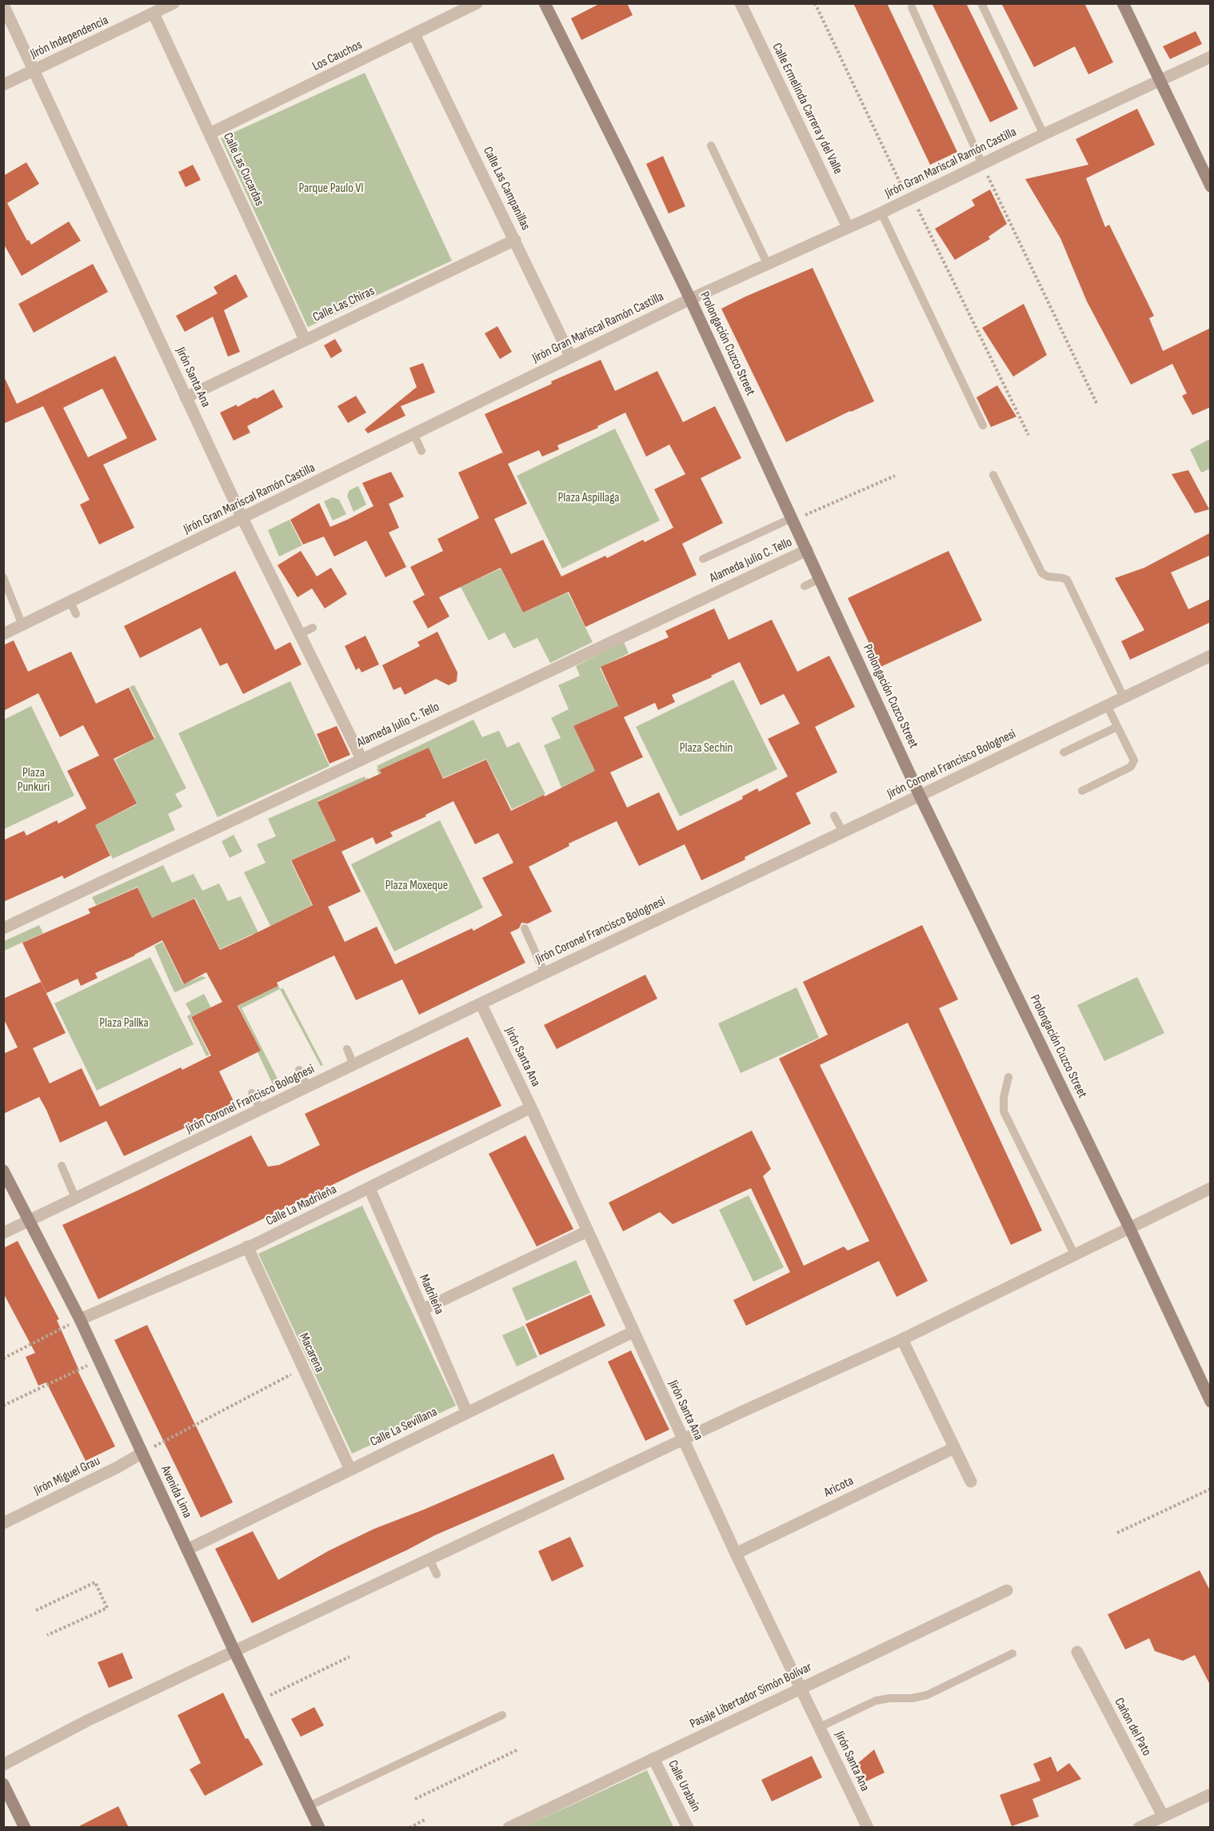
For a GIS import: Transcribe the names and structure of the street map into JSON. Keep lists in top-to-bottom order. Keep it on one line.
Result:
{"streets":{"street":["Jirón Independencia","Los Cauchos","Calle Ermelinda Carrera y del Valle","Jirón Gran Mariscal Ramón Castilla","Calle Las Cucardas","Calle Las Campanillas","Calle Las Chiras","Prolongación Cuzco Street","Jirón Santa Ana","Alameda Julio C. Tello","Jirón Coronel Francisco Bolognesi","Calle La Madrileña","Madrileña","Macarena","Calle La Sevillana","Jirón Miguel Grau","Aricota","Avenida Lima","Pasaje Libertador Simón Bolívar","Cañon del Pato","Calle Urabaín"]},"crossings":[["Jirón Independencia","Calle Las Cucardas"],["Jirón Independencia","Jirón Santa Ana"],["Los Cauchos","Calle Las Cucardas"],["Los Cauchos","Calle Las Campanillas"],["Calle Ermelinda Carrera y del Valle","Jirón Gran Mariscal Ramón Castilla"],["Jirón Gran Mariscal Ramón Castilla","Calle Las Campanillas"],["Jirón Gran Mariscal Ramón Castilla","Prolongación Cuzco Street"],["Jirón Gran Mariscal Ramón Castilla","Jirón Santa Ana"],["Calle Las Cucardas","Calle Las Chiras"],["Calle Las Campanillas","Calle Las Chiras"],["Calle Las Chiras","Jirón Santa Ana"],["Prolongación Cuzco Street","Alameda Julio C. Tello"],["Prolongación Cuzco Street","Jirón Coronel Francisco Bolognesi"],["Jirón Santa Ana","Alameda Julio C. Tello"],["Jirón Santa Ana","Jirón Coronel Francisco Bolognesi"],["Jirón Santa Ana","Calle La Madrileña"],["Jirón Santa Ana","Calle La Sevillana"],["Jirón Santa Ana","Aricota"],["Jirón Santa Ana","Pasaje Libertador Simón Bolívar"],["Jirón Coronel Francisco Bolognesi","Avenida Lima"],["Calle La Madrileña","Madrileña"],["Calle La Madrileña","Macarena"],["Calle La Madrileña","Avenida Lima"],["Madrileña","Calle La Sevillana"],["Macarena","Calle La Sevillana"],["Calle La Sevillana","Avenida Lima"],["Jirón Miguel Grau","Avenida Lima"],["Pasaje Libertador Simón Bolívar","Calle Urabaín"]],"parks":["Parque Paulo Vl","Plaza Aspillaga","Plaza Sechin","Plaza Punkuri","Plaza Moxeque","Plaza Pallka"]}
